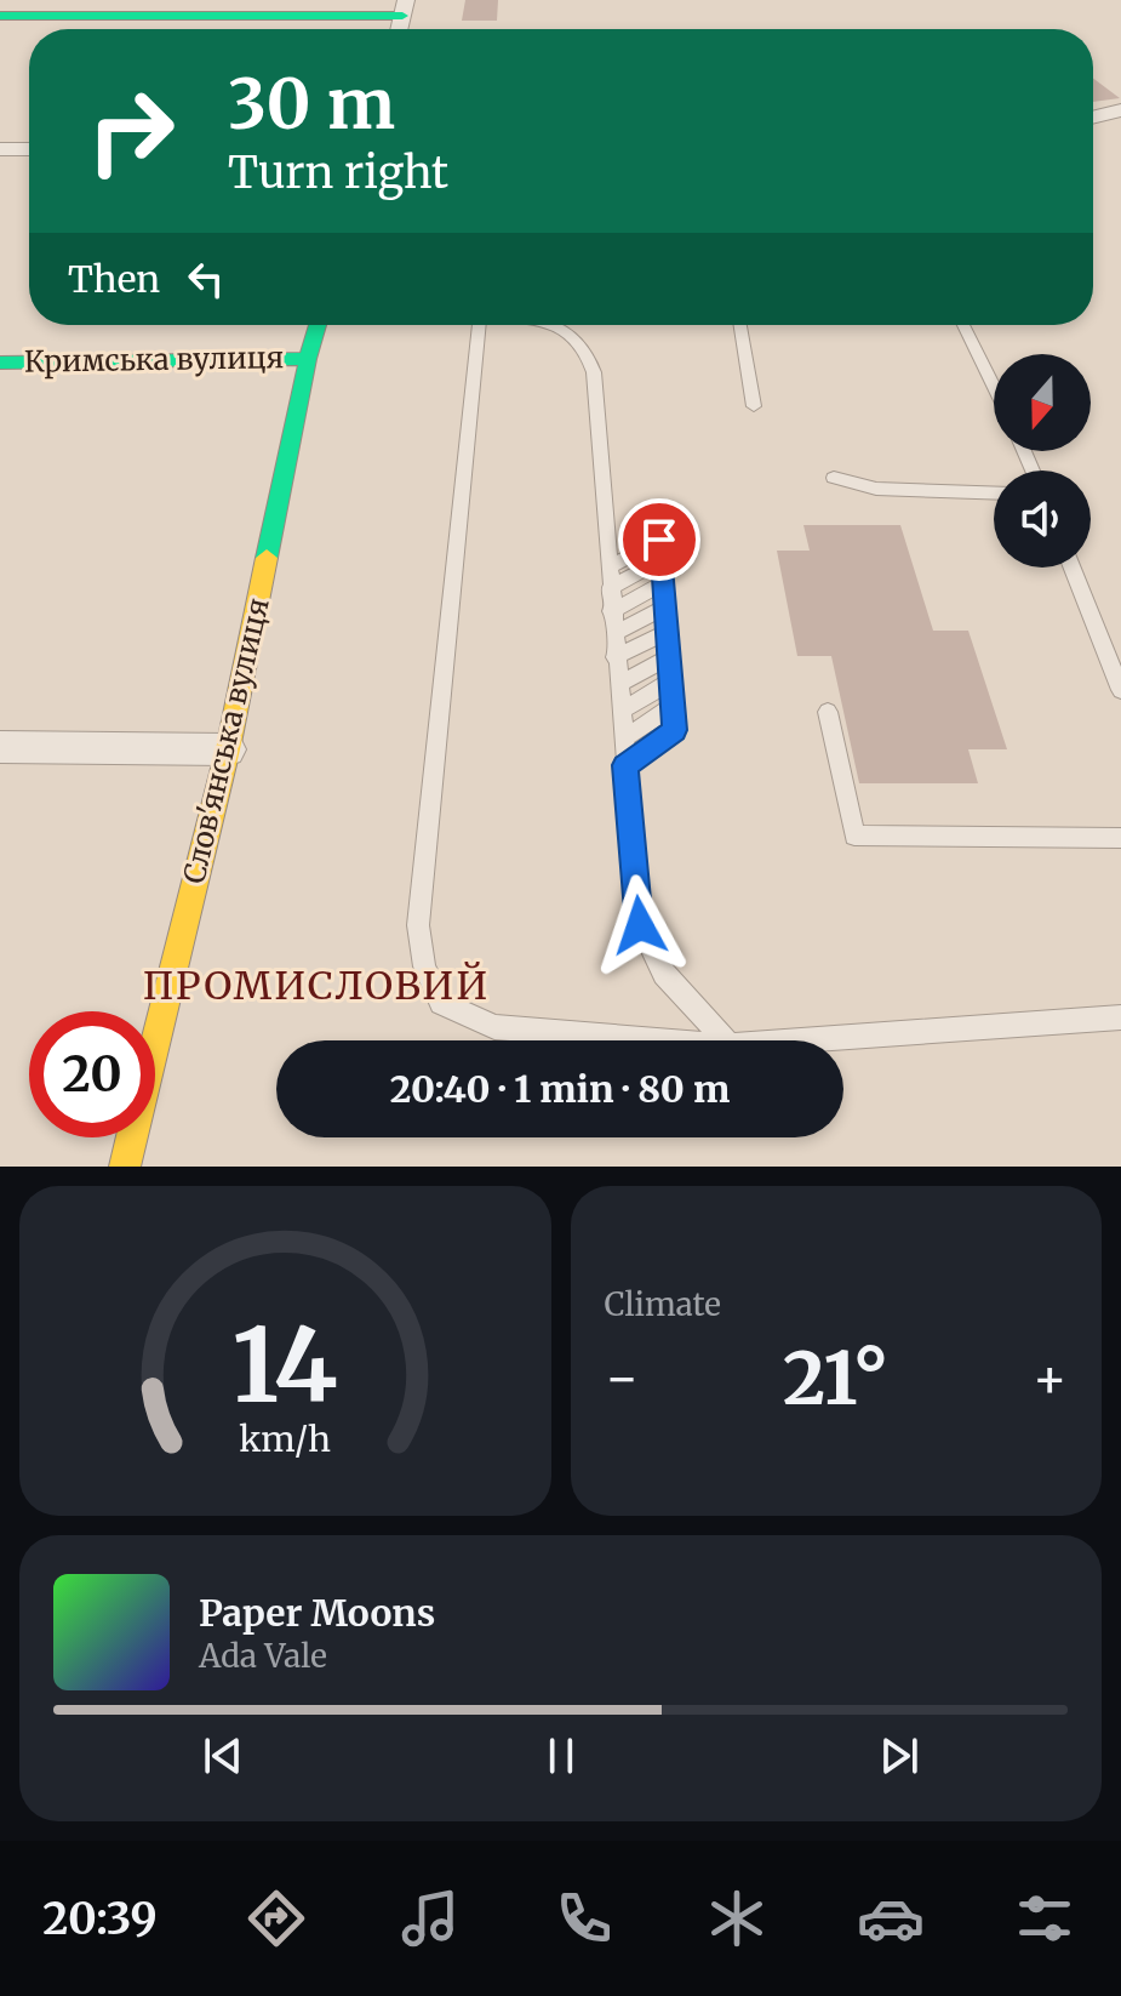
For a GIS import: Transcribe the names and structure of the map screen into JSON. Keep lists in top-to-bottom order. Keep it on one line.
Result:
{"streets":{"street":["Кримська вулиця","Слов'янська вулиця"]},"crossings":[["Кримська вулиця","Слов'янська вулиця"]],"districts":["ПРОМИСЛОВИЙ"],"north":"bottom","page":{"turn":["30 m","Turn right"],"then":"Then","limit":"20","trip":"20:40 · 1 min · 80 m","tile":"Climate","heat":["−","21°","+"],"song":["Paper Moons","Ada Vale"],"tabs":"20:39","gauge":["14","km/h"]}}
